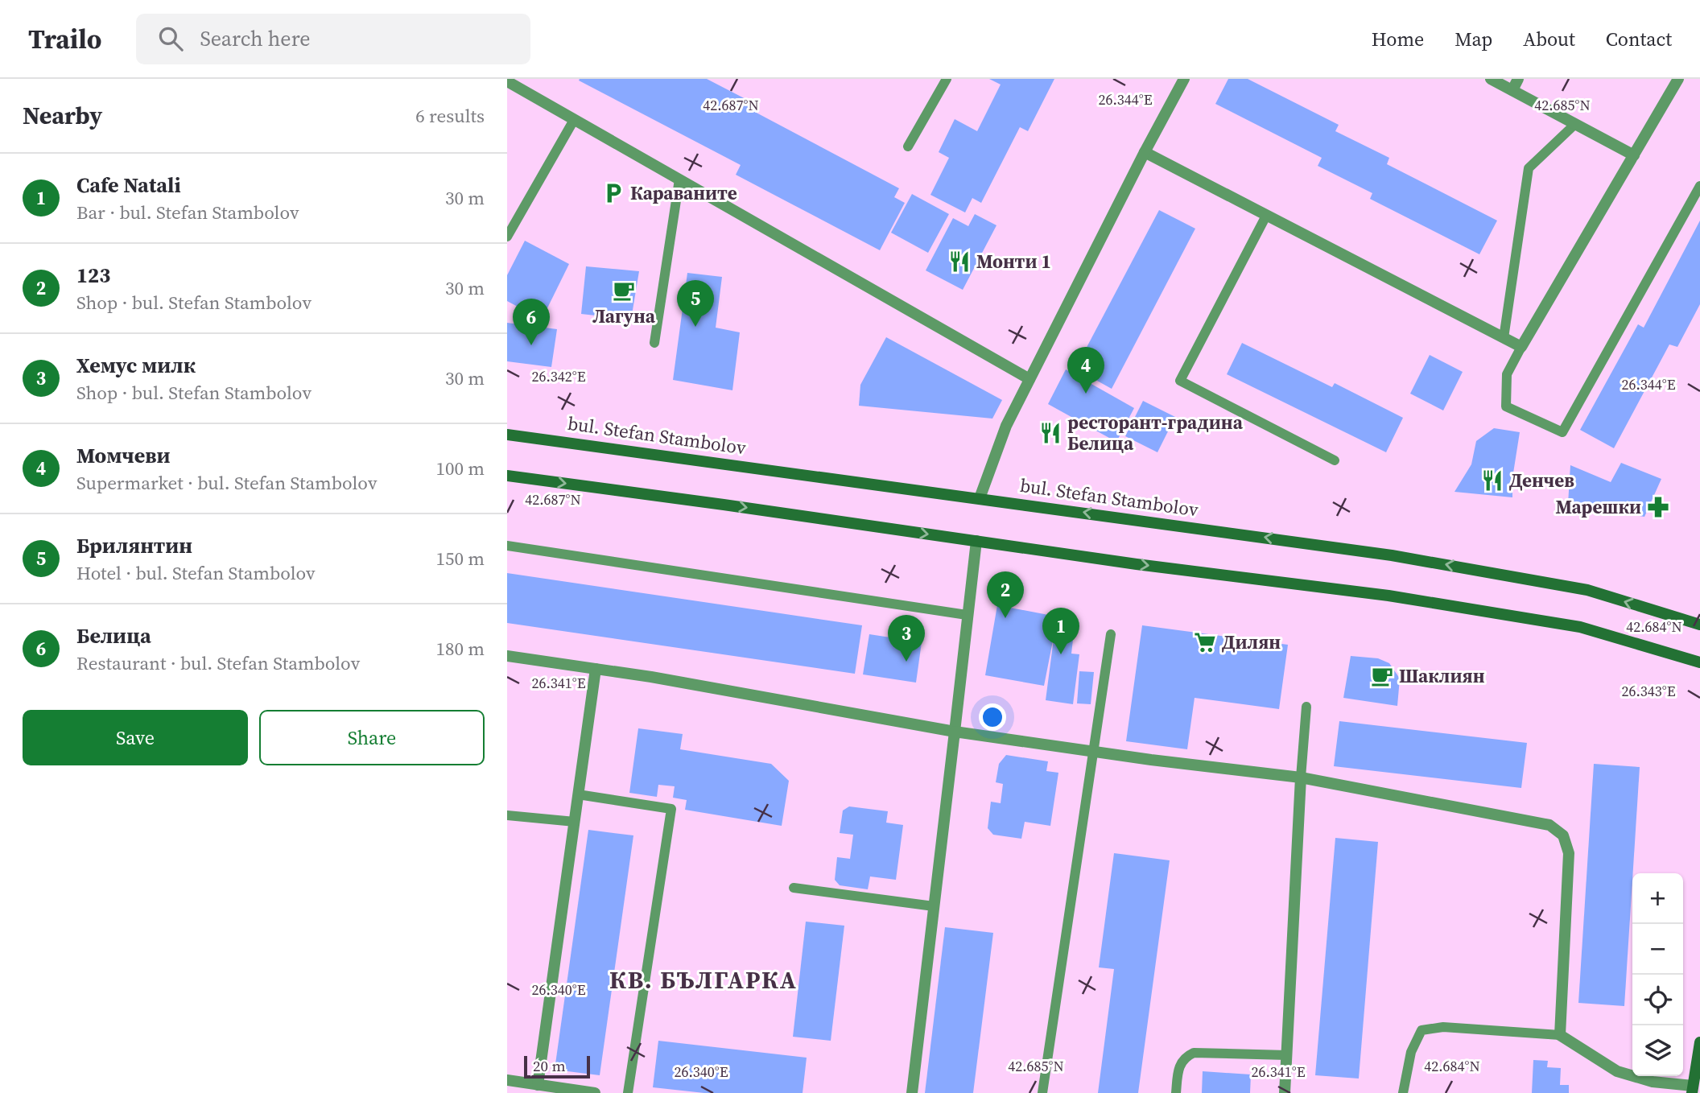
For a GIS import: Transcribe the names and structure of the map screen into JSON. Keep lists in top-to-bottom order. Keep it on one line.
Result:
{"streets":{"main road":["bul. Stefan Stambolov"]},"districts":["КВ. БЪЛГАРКА"],"places":{"parking":["Караваните"],"restaurant":["Монти 1","ресторант-градина Белица","Денчев"],"cafe":["Лагуна","Шаклиян"],"pharmacy":["Марешки"],"supermarket":["Дилян"]},"scale_bar":"20 m","page":{"header":"Trailo","search":"Search here","nav":["Home","Map","About","Contact"],"heading":["Nearby","6 results"],"list":[{"mark":"1","name":"Cafe Natali","note":"Bar · bul. Stefan Stambolov","value":"30 m"},{"mark":"2","name":"123","note":"Shop · bul. Stefan Stambolov","value":"30 m"},{"mark":"3","name":"Хемус милк","note":"Shop · bul. Stefan Stambolov","value":"30 m"},{"mark":"4","name":"Момчеви","note":"Supermarket · bul. Stefan Stambolov","value":"100 m"},{"mark":"5","name":"Брилянтин","note":"Hotel · bul. Stefan Stambolov","value":"150 m"},{"mark":"6","name":"Белица","note":"Restaurant · bul. Stefan Stambolov","value":"180 m"}],"pins":["5","6","4","2","1","3"],"buttons":["Save","Share"],"map_buttons":["+","−"],"scale":"20 m"},"coordinates":["26.344°E","42.687°N","42.685°N","26.342°E","42.684°N","26.341°E","26.343°E","26.340°E"]}
